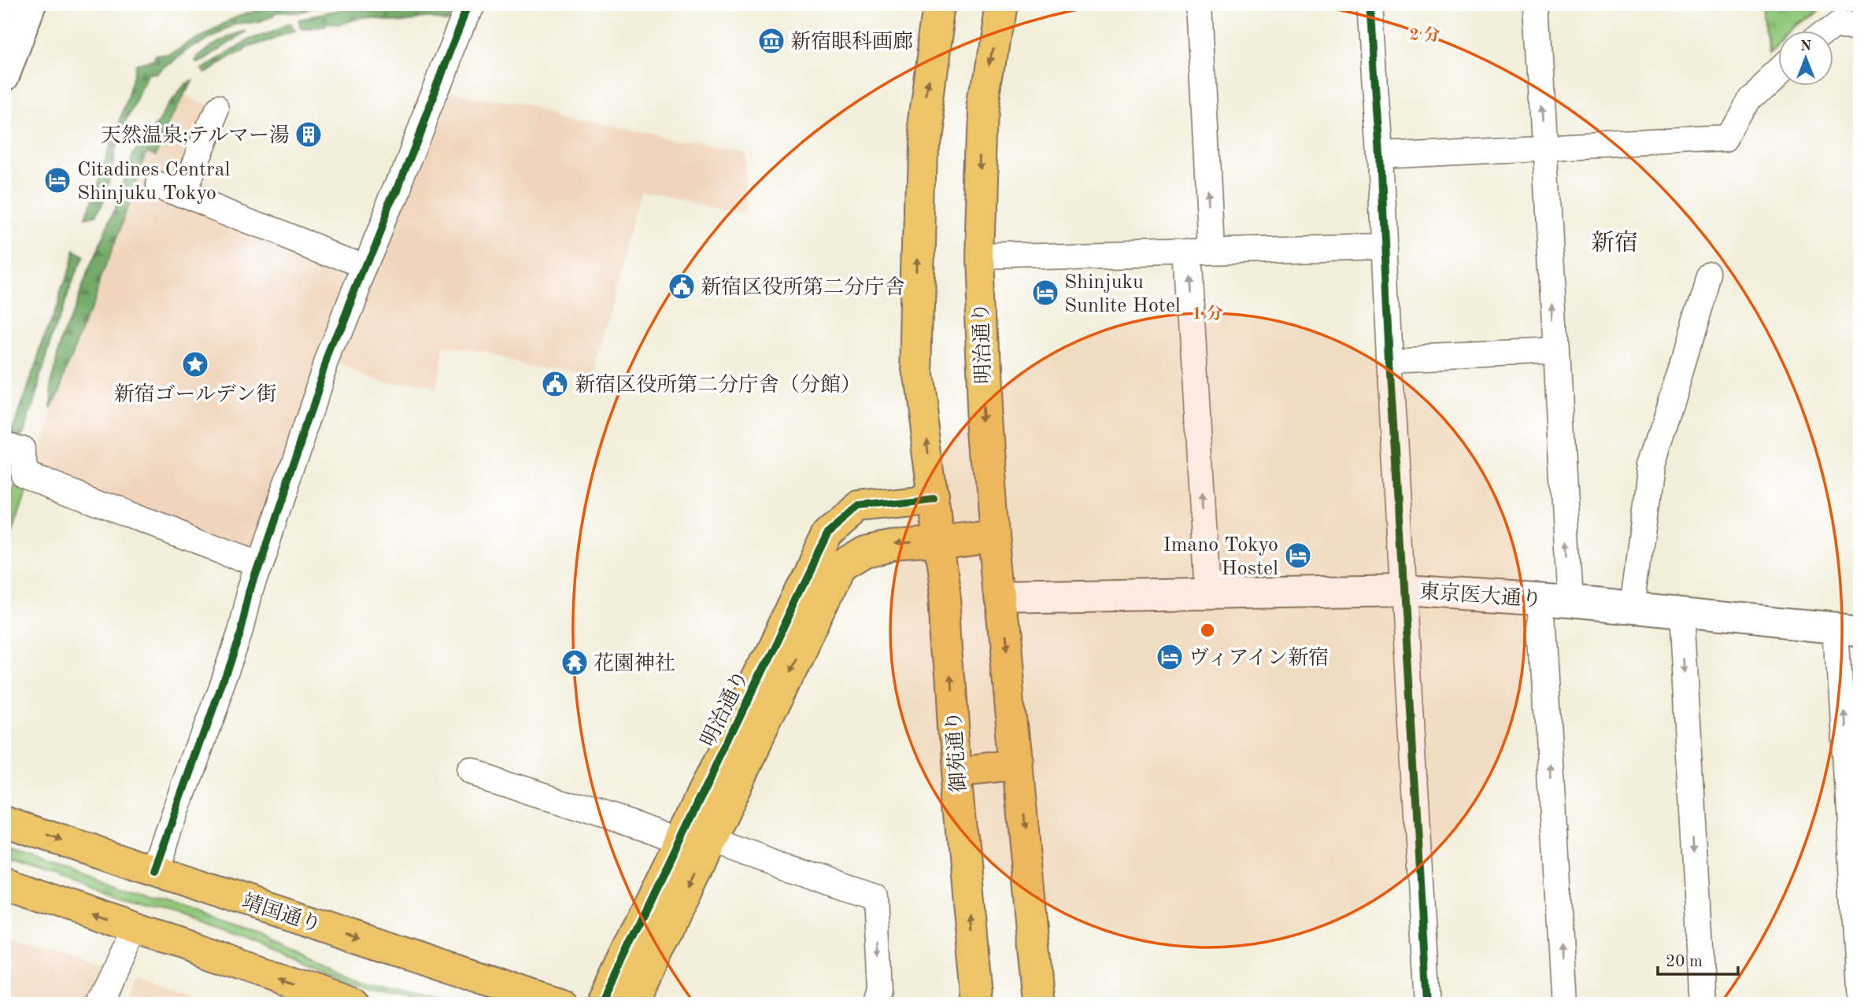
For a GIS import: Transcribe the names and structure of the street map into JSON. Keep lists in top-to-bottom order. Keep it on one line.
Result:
{"streets":{"main road":["明治通り","御苑通り","靖国通り"],"street":["東京医大通り"]},"crossings":[["明治通り","御苑通り"]],"districts":["新宿"],"places":{"museum":["新宿眼科画廊"],"building":["天然温泉;テルマー湯"],"hotel":["Citadines Central Shinjuku Tokyo","Shinjuku Sunlite Hotel","Imano Tokyo Hostel","ヴィアイン新宿"],"public building":["新宿区役所第二分庁舎","新宿区役所第二分庁舎（分館）"],"place":["新宿ゴールデン街"],"temple":["花園神社"]},"scale_bar":"20 m","north":"top","rings":["2 分","1 分"]}
